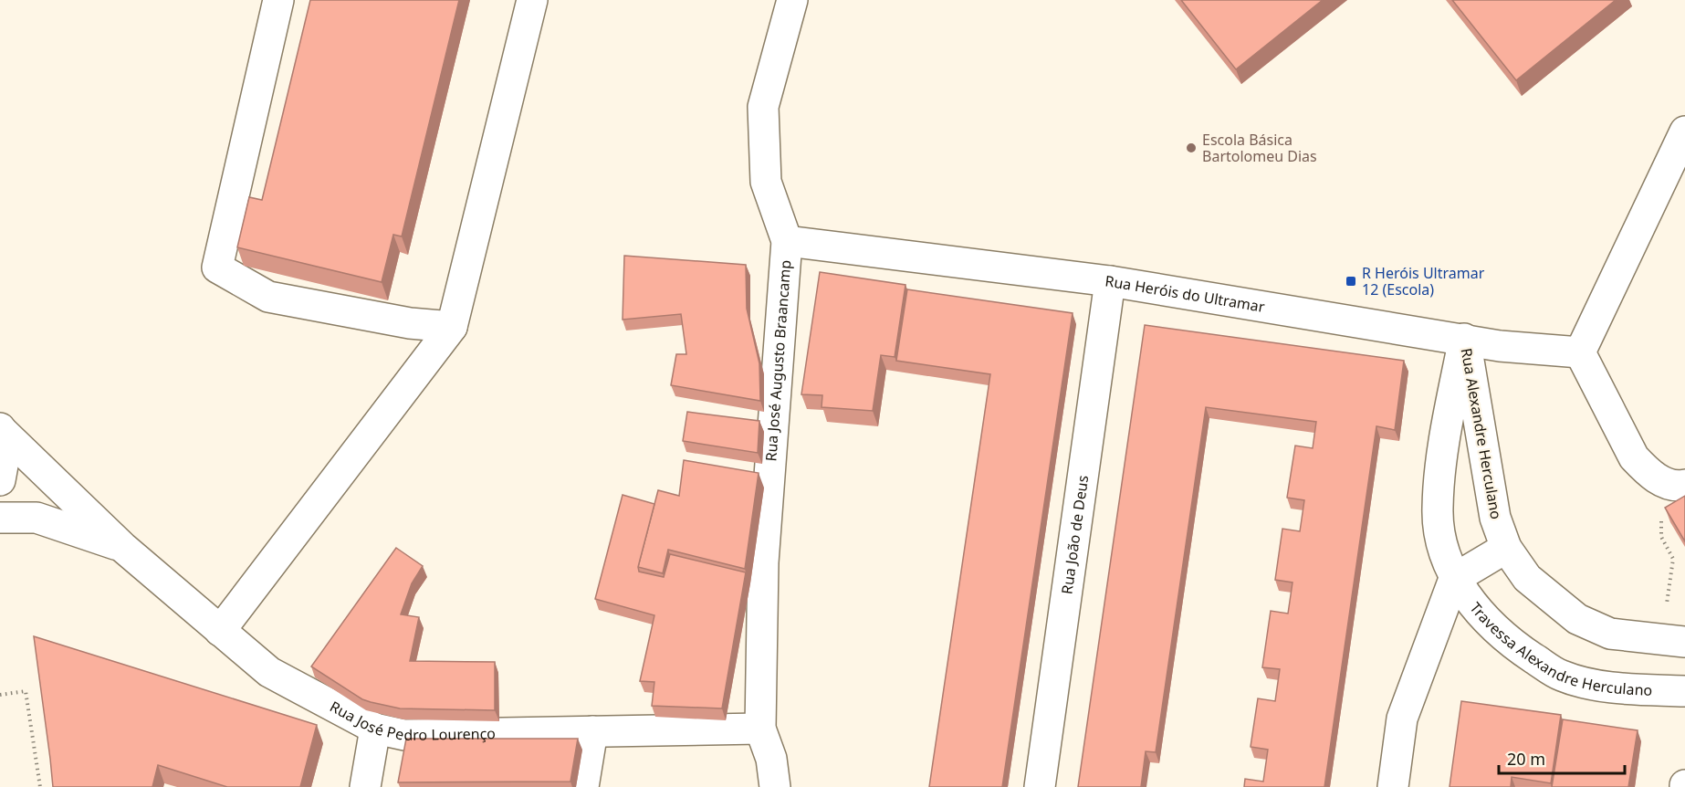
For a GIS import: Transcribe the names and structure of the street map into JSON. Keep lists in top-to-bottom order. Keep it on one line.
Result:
{"streets":{"street":["Rua Heróis do Ultramar","Rua José Augusto Braancamp","Rua Alexandre Herculano","Rua João de Deus","Travessa Alexandre Herculano","Rua José Pedro Lourenço"]},"crossings":[["Rua Heróis do Ultramar","Rua José Augusto Braancamp"],["Rua Heróis do Ultramar","Rua Alexandre Herculano"],["Rua Heróis do Ultramar","Rua João de Deus"],["Rua José Augusto Braancamp","Rua José Pedro Lourenço"],["Rua Alexandre Herculano","Travessa Alexandre Herculano"]],"places":{"other":["Escola Básica Bartolomeu Dias"],"transit":["R Heróis Ultramar 12 (Escola)"]},"scale_bar":"20 m"}
